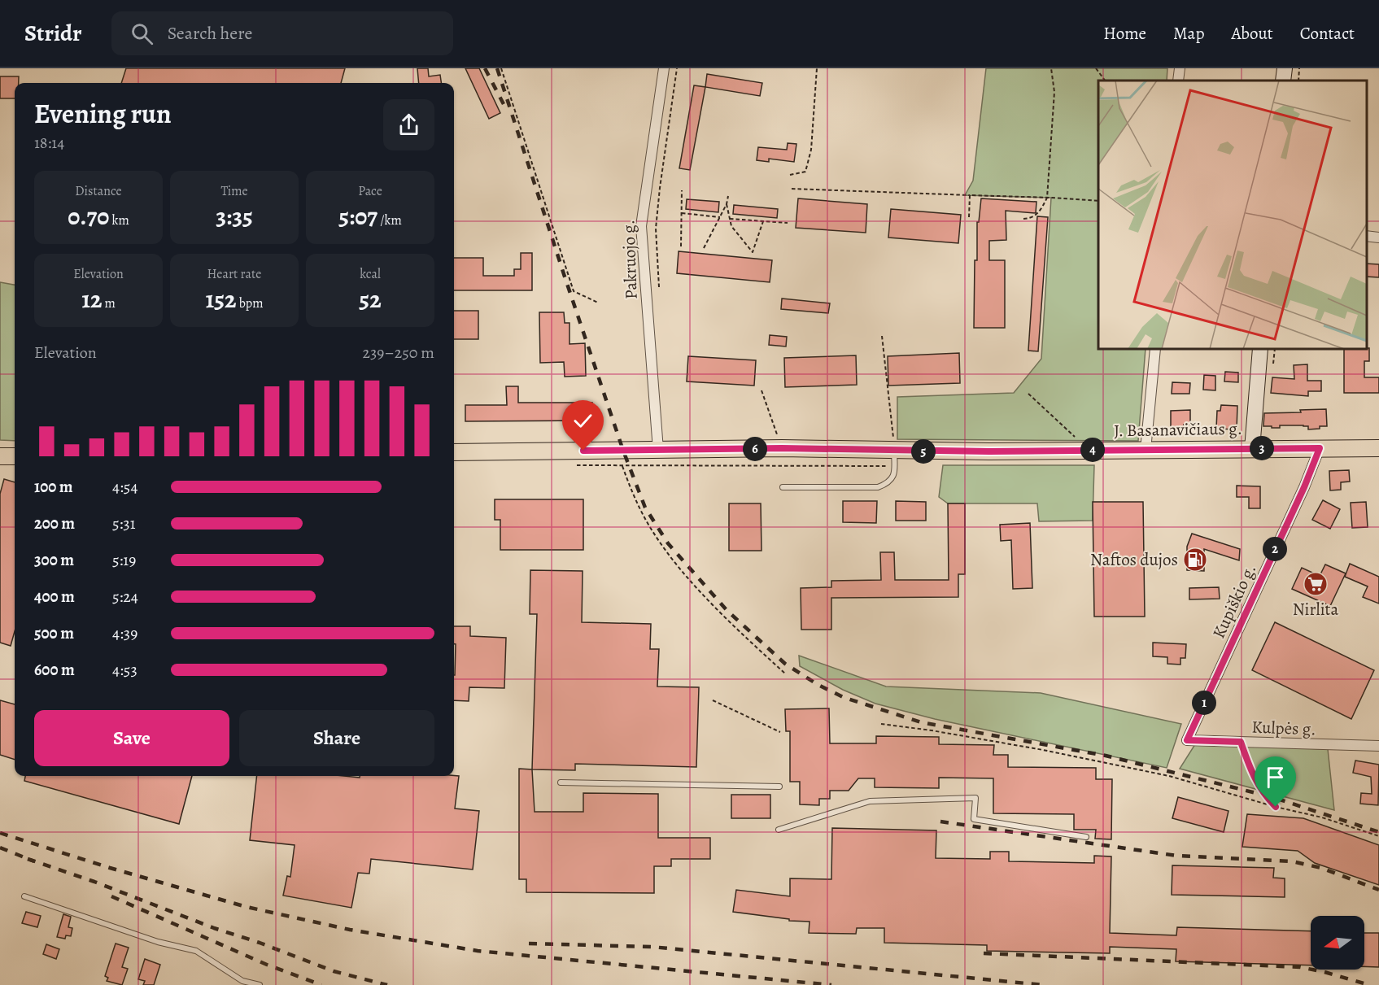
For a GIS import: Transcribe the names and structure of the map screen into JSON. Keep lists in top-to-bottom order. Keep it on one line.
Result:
{"streets":{"main road":["J. Basanavičiaus g."],"street":["Pakruojo g.","Kupiškio g.","Kulpės g."]},"crossings":[["Pakruojo g.","J. Basanavičiaus g."],["J. Basanavičiaus g.","Kupiškio g."],["Kupiškio g.","Kulpės g."]],"places":{"fuel station":["Naftos dujos"],"supermarket":["Nirlita"]},"north":"left","page":{"header":"Stridr","search":"Search here","nav":["Home","Map","About","Contact"],"heading":["Evening run","18:14"],"stats":[["Distance","0.70 km"],["Time","3:35"],["Pace","5:07 /km"],["Elevation","12 m"],["Heart rate","152 bpm"],["kcal","52"]],"chart":["Elevation","239–250 m"],"pins":["3","6","4","5","2","1"],"list":[{"name":"100 m","note":"4:54"},{"name":"200 m","note":"5:31"},{"name":"300 m","note":"5:19"},{"name":"400 m","note":"5:24"},{"name":"500 m","note":"4:39"},{"name":"600 m","note":"4:53"}],"buttons":["Save","Share"]}}
